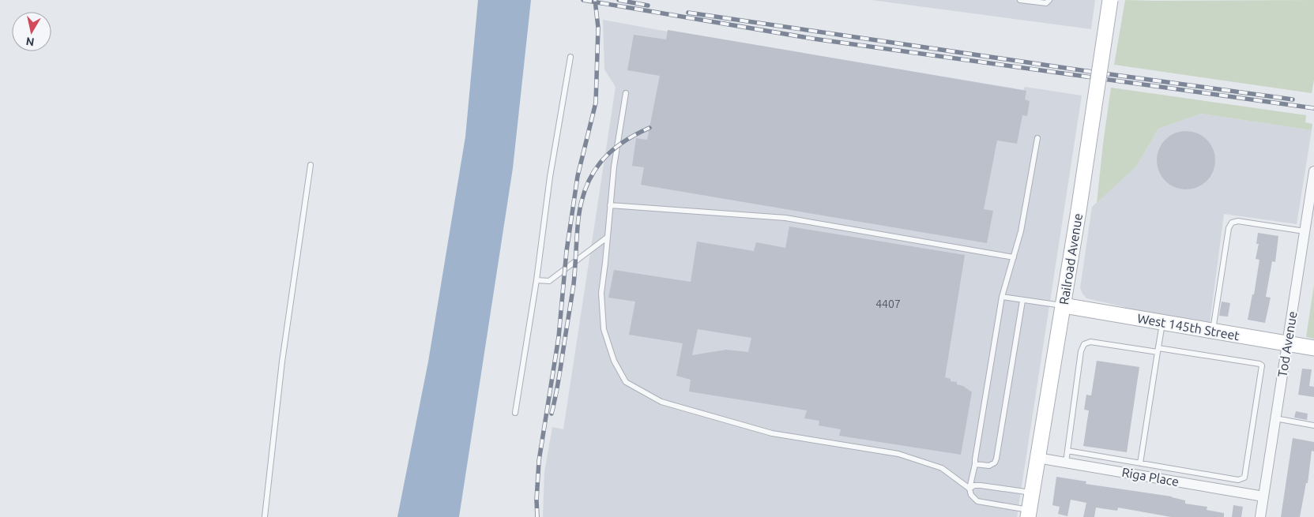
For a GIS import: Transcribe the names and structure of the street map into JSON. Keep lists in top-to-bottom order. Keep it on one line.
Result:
{"streets":{"street":["Railroad Avenue","West 145th Street","Tod Avenue","Riga Place"]},"crossings":[["Railroad Avenue","West 145th Street"],["Railroad Avenue","Riga Place"],["West 145th Street","Tod Avenue"],["Tod Avenue","Riga Place"]],"house_numbers":["4407"],"north":"bottom"}
